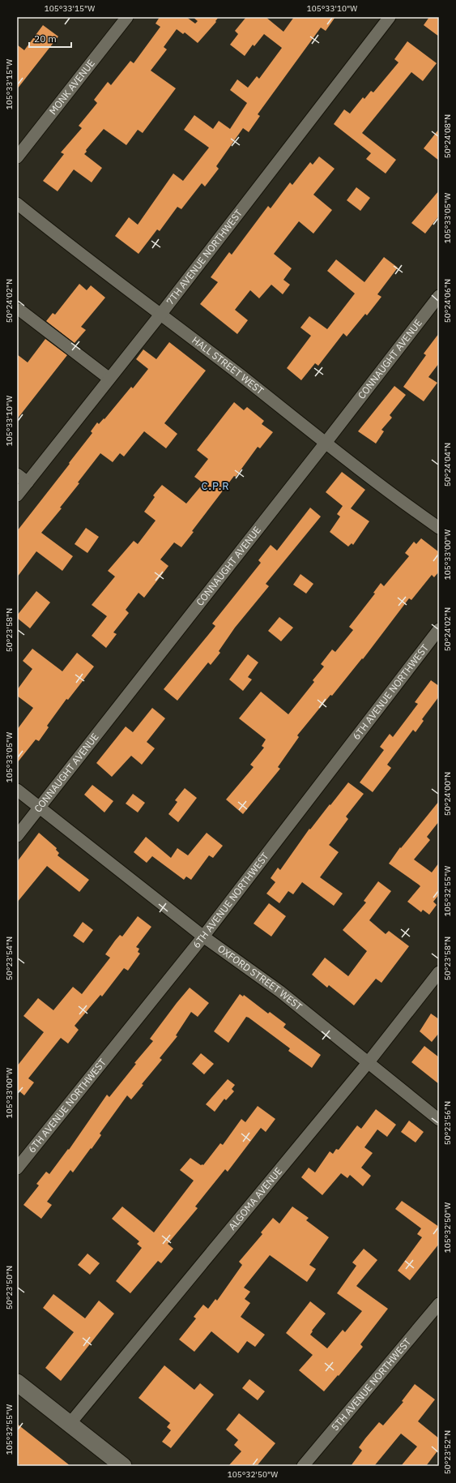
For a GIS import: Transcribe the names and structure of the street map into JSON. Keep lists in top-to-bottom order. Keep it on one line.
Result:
{"streets":{"street":["MONK AVENUE","7TH AVENUE NORTHWEST","CONNAUGHT AVENUE","HALL STREET WEST","6TH AVENUE NORTHWEST","OXFORD STREET WEST","ALGOMA AVENUE","5TH AVENUE NORTHWEST"]},"crossings":[["7TH AVENUE NORTHWEST","HALL STREET WEST"],["CONNAUGHT AVENUE","HALL STREET WEST"],["CONNAUGHT AVENUE","OXFORD STREET WEST"],["6TH AVENUE NORTHWEST","OXFORD STREET WEST"],["OXFORD STREET WEST","ALGOMA AVENUE"]],"districts":["C.P.R"],"scale_bar":"20 m","coordinates":["105°33'15\"W","105°33'10\"W","50°24'08\"N","105°33'05\"W","50°24'06\"N","50°24'02\"N","50°24'04\"N","105°33'00\"W","50°23'58\"N","50°24'00\"N","105°32'55\"W","50°23'54\"N","50°23'56\"N","105°32'50\"W","50°23'50\"N","50°23'52\"N"]}
